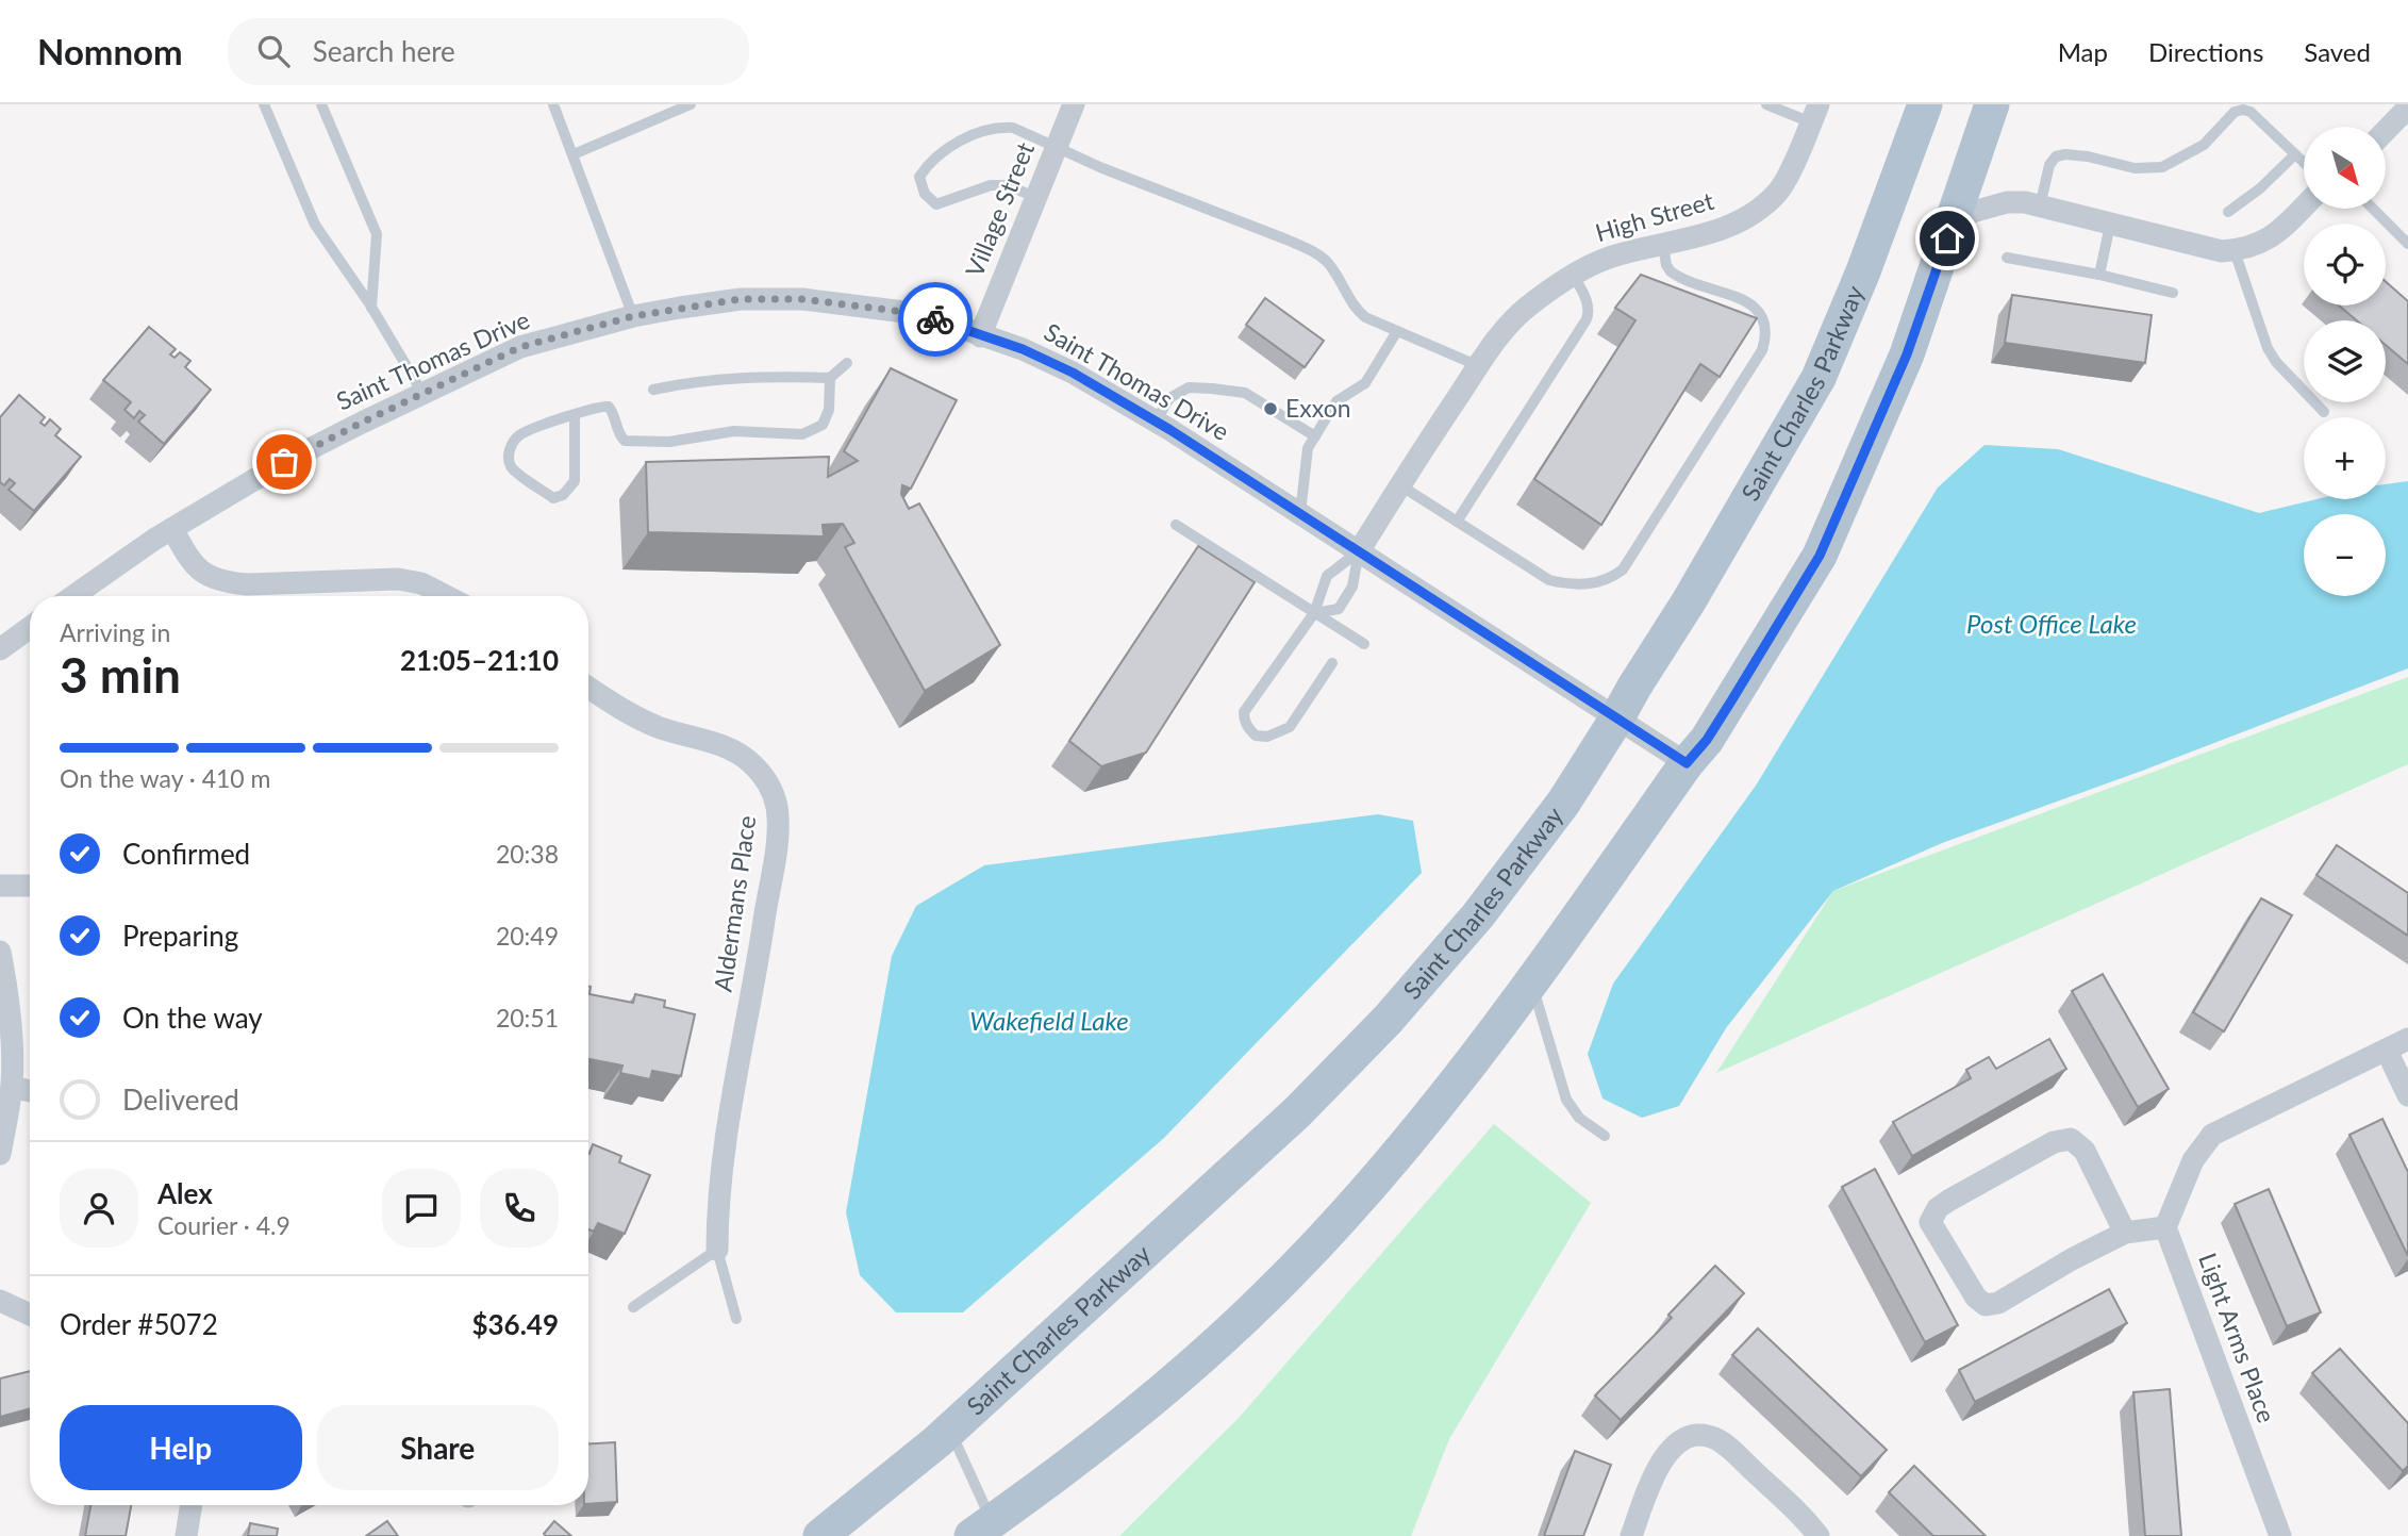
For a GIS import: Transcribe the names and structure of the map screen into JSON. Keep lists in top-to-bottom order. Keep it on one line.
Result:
{"streets":{"main road":["Saint Charles Parkway"],"street":["Village Street","High Street","Saint Thomas Drive","Aldermans Place","Light Arms Place"]},"crossings":[["Village Street","Saint Thomas Drive"],["High Street","Saint Thomas Drive"],["Saint Thomas Drive","Saint Charles Parkway"]],"water":["Post Office Lake","Wakefield Lake"],"places":["Exxon"],"north":"bottom right","page":{"header":"Nomnom","search":"Search here","nav":["Map","Directions","Saved"],"map_buttons":["+","−"],"heading":["3 min","Arriving in","21:05–21:10"],"panel":["Alex","Courier · 4.9","Order #5072","$36.49"],"bar":"On the way · 410 m","list":[["Confirmed","20:38"],["Preparing","20:49"],["On the way","20:51"],"Delivered"],"buttons":["Help","Share"]}}
